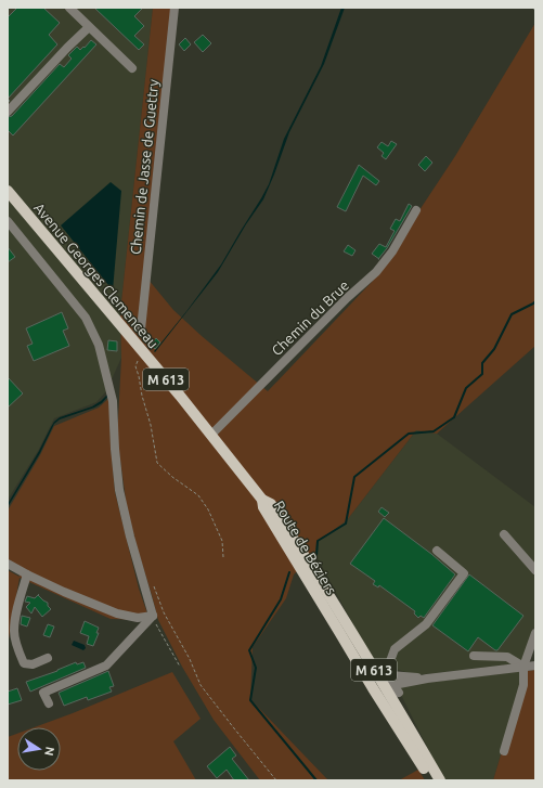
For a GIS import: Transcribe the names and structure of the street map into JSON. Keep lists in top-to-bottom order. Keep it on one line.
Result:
{"streets":{"main road":["Avenue Georges Clemenceau","M 613","Route de Béziers"],"street":["Chemin de Jasse de Guettry","Chemin du Brue"]},"crossings":[["Avenue Georges Clemenceau","Chemin du Brue"],["Avenue Georges Clemenceau","M 613"],["Avenue Georges Clemenceau","Route de Béziers"]],"north":"right"}
